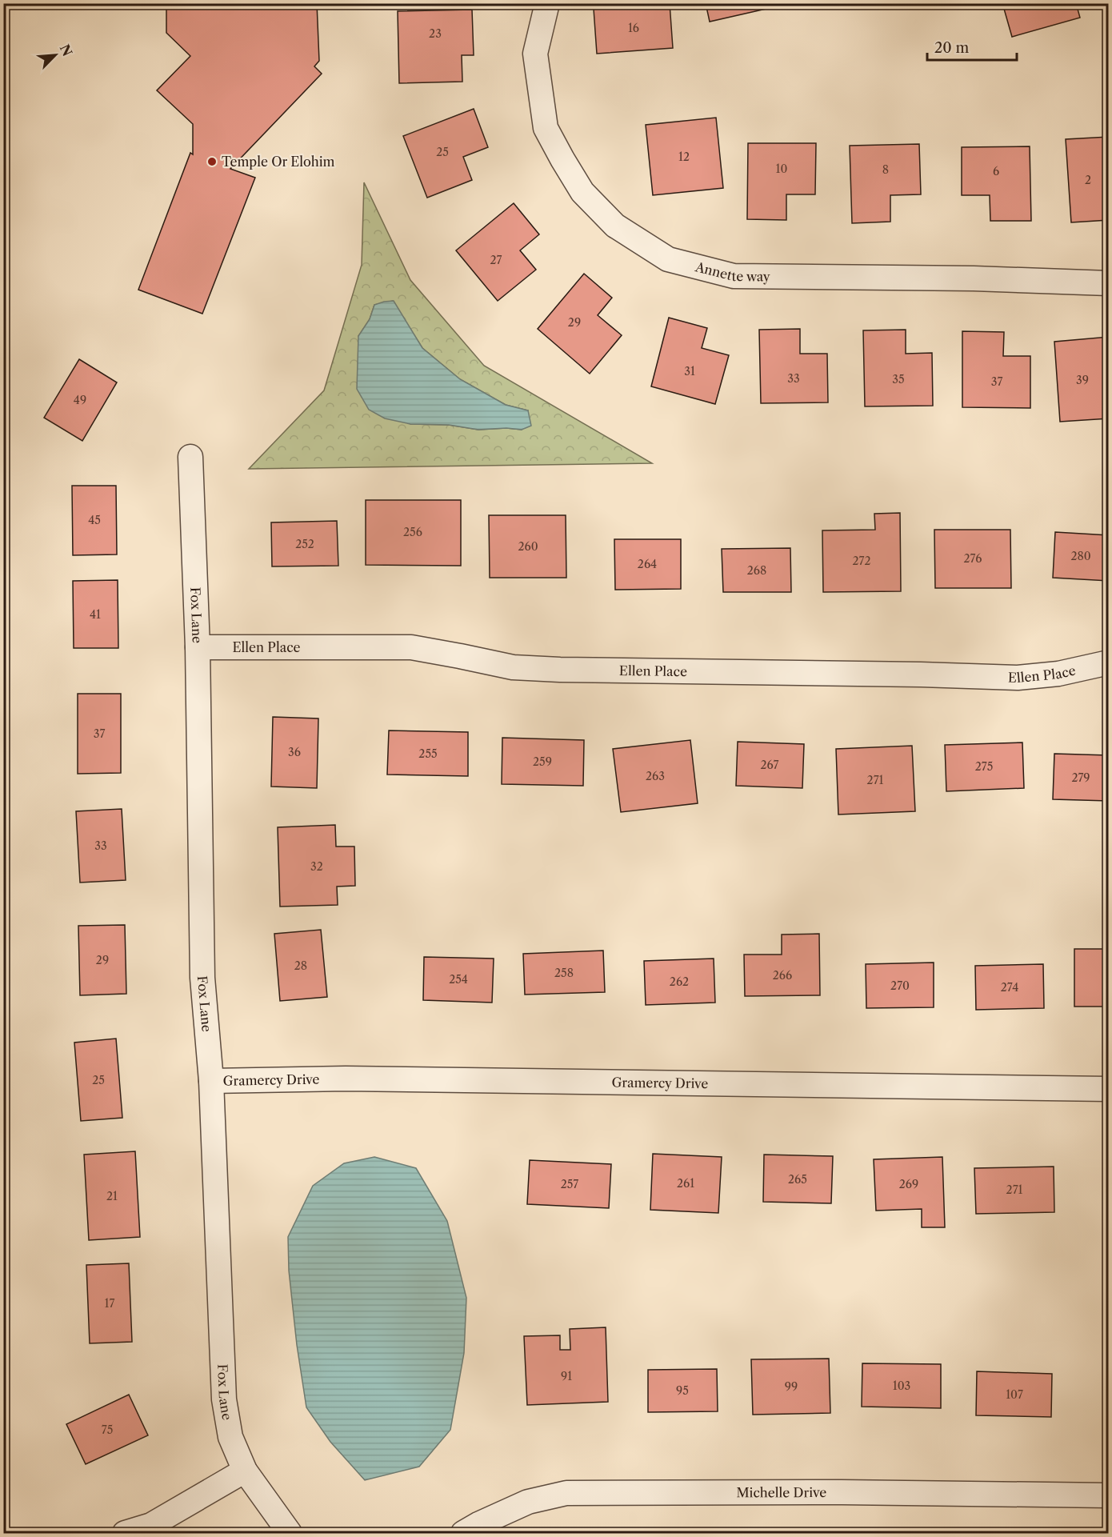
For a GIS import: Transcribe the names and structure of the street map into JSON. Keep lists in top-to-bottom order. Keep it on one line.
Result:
{"streets":{"street":["Annette way","Fox Lane","Ellen Place","Gramercy Drive","Michelle Drive"]},"crossings":[["Fox Lane","Ellen Place"],["Fox Lane","Gramercy Drive"]],"places":["Temple Or Elohim"],"house_numbers":["16","23","25","12","10","8","6","2","27","29","31","33","35","39","37","49","45","256","252","260","280","276","272","264","268","41","37","36","255","259","267","275","263","279","271","33","32","29","28","258","266","254","262","270","274","25","265","261","257","269","271","21","17","91","103","99","95","107","75"],"scale_bar":"20 m","north":"top right"}
